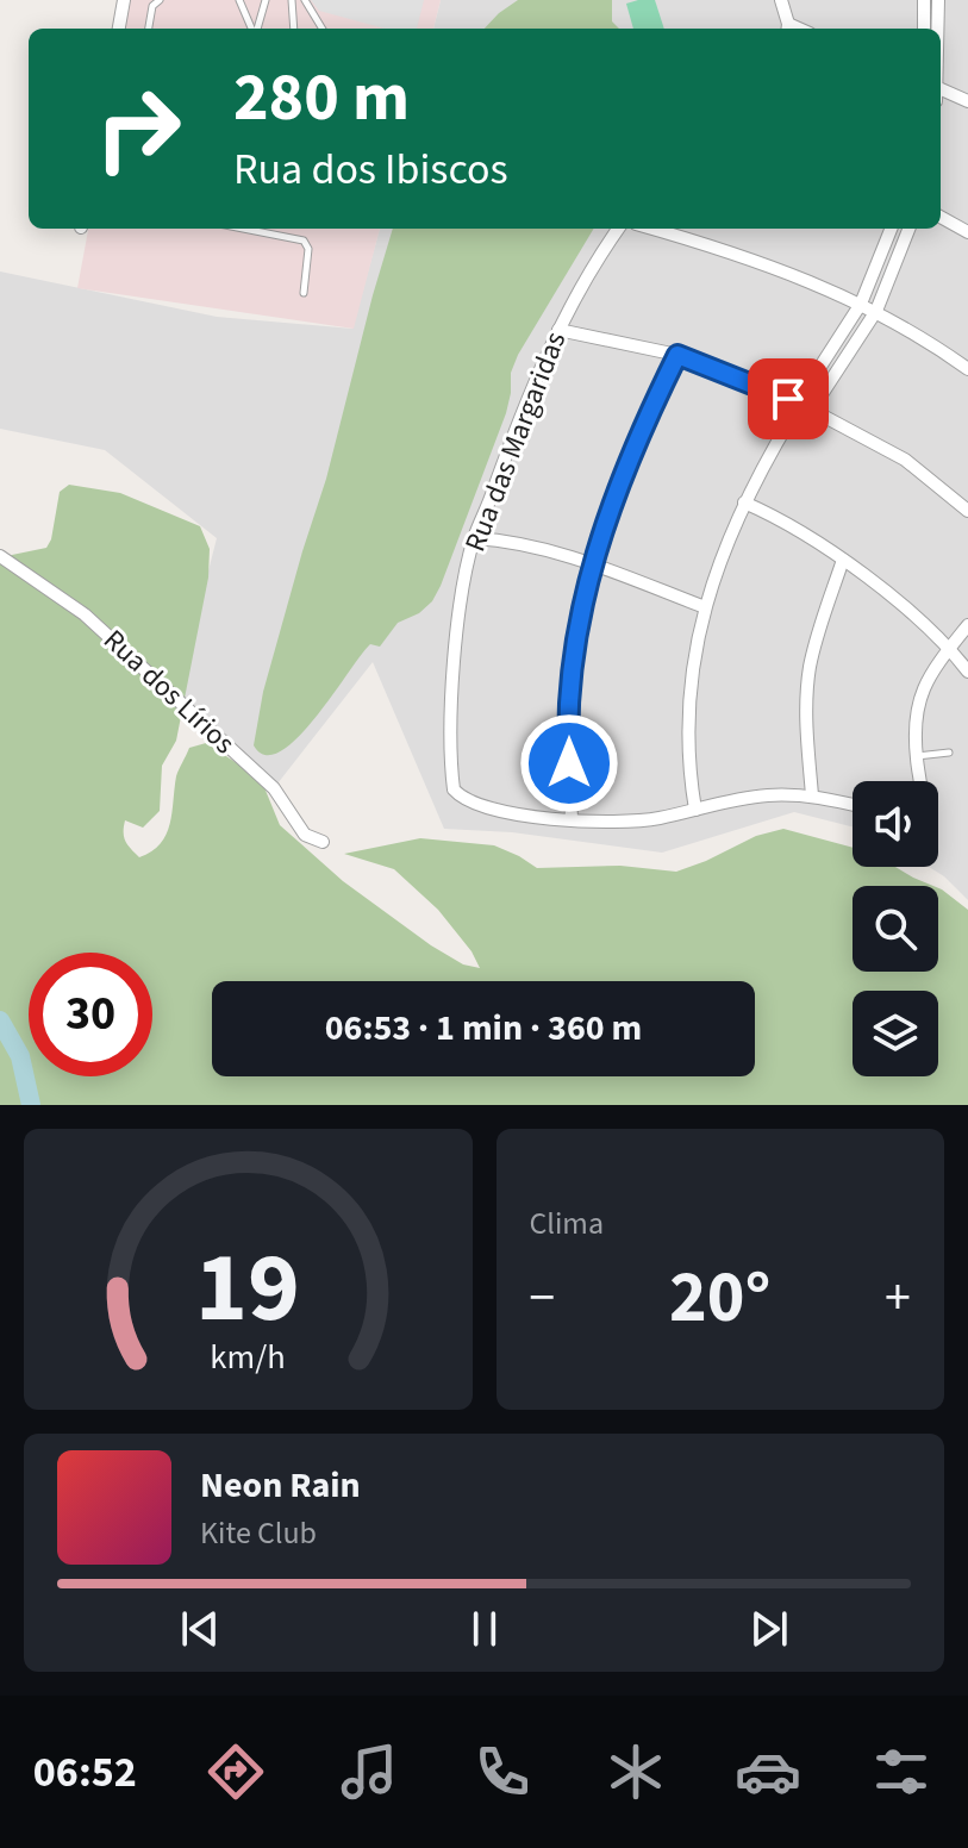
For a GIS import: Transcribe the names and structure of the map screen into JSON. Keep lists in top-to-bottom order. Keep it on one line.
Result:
{"streets":{"street":["Rua das Margaridas","Rua dos Lírios"]},"page":{"turn":["280 m","Rua dos Ibiscos"],"limit":"30","trip":"06:53 · 1 min · 360 m","tile":"Clima","heat":["−","20°","+"],"song":["Neon Rain","Kite Club"],"tabs":"06:52","gauge":["19","km/h"]}}
